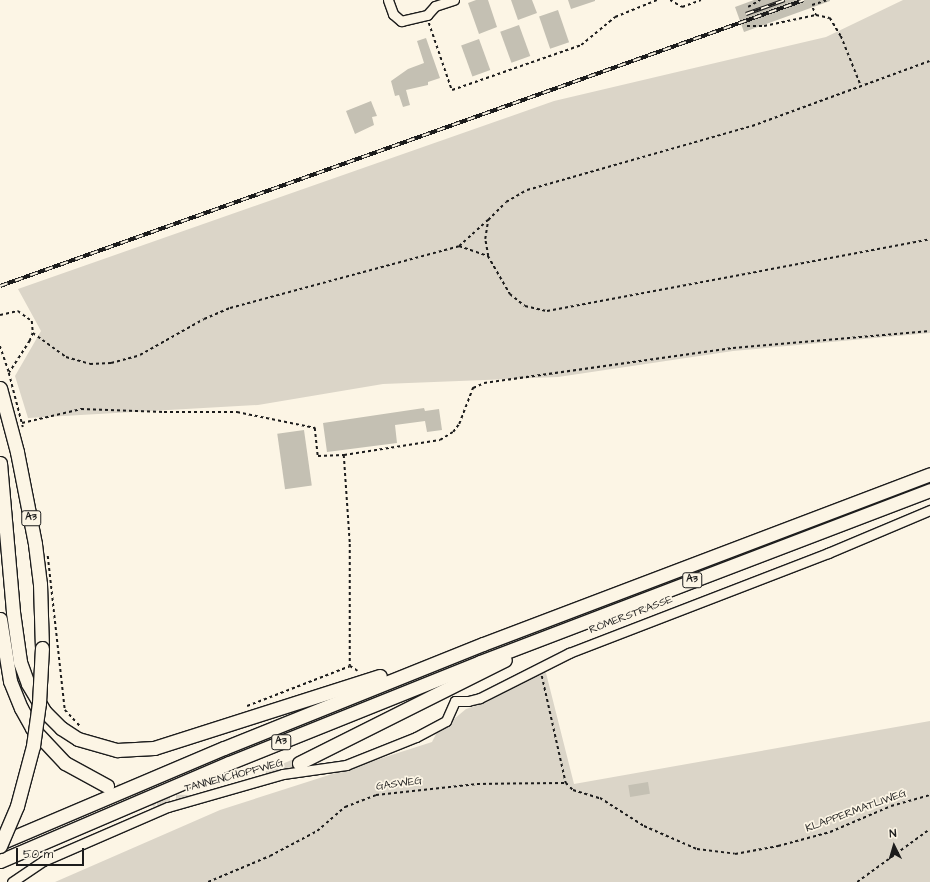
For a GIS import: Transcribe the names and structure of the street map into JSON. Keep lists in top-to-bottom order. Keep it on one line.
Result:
{"streets":{"highway":["A3"],"street":["RÖMERSTRASSE","TANNENCHOPFWEG"],"path":["GASWEG","KLAPPERMATLIWEG"]},"crossings":[["RÖMERSTRASSE","TANNENCHOPFWEG"],["GASWEG","KLAPPERMATLIWEG"]],"scale_bar":"50 m","north":"top"}
